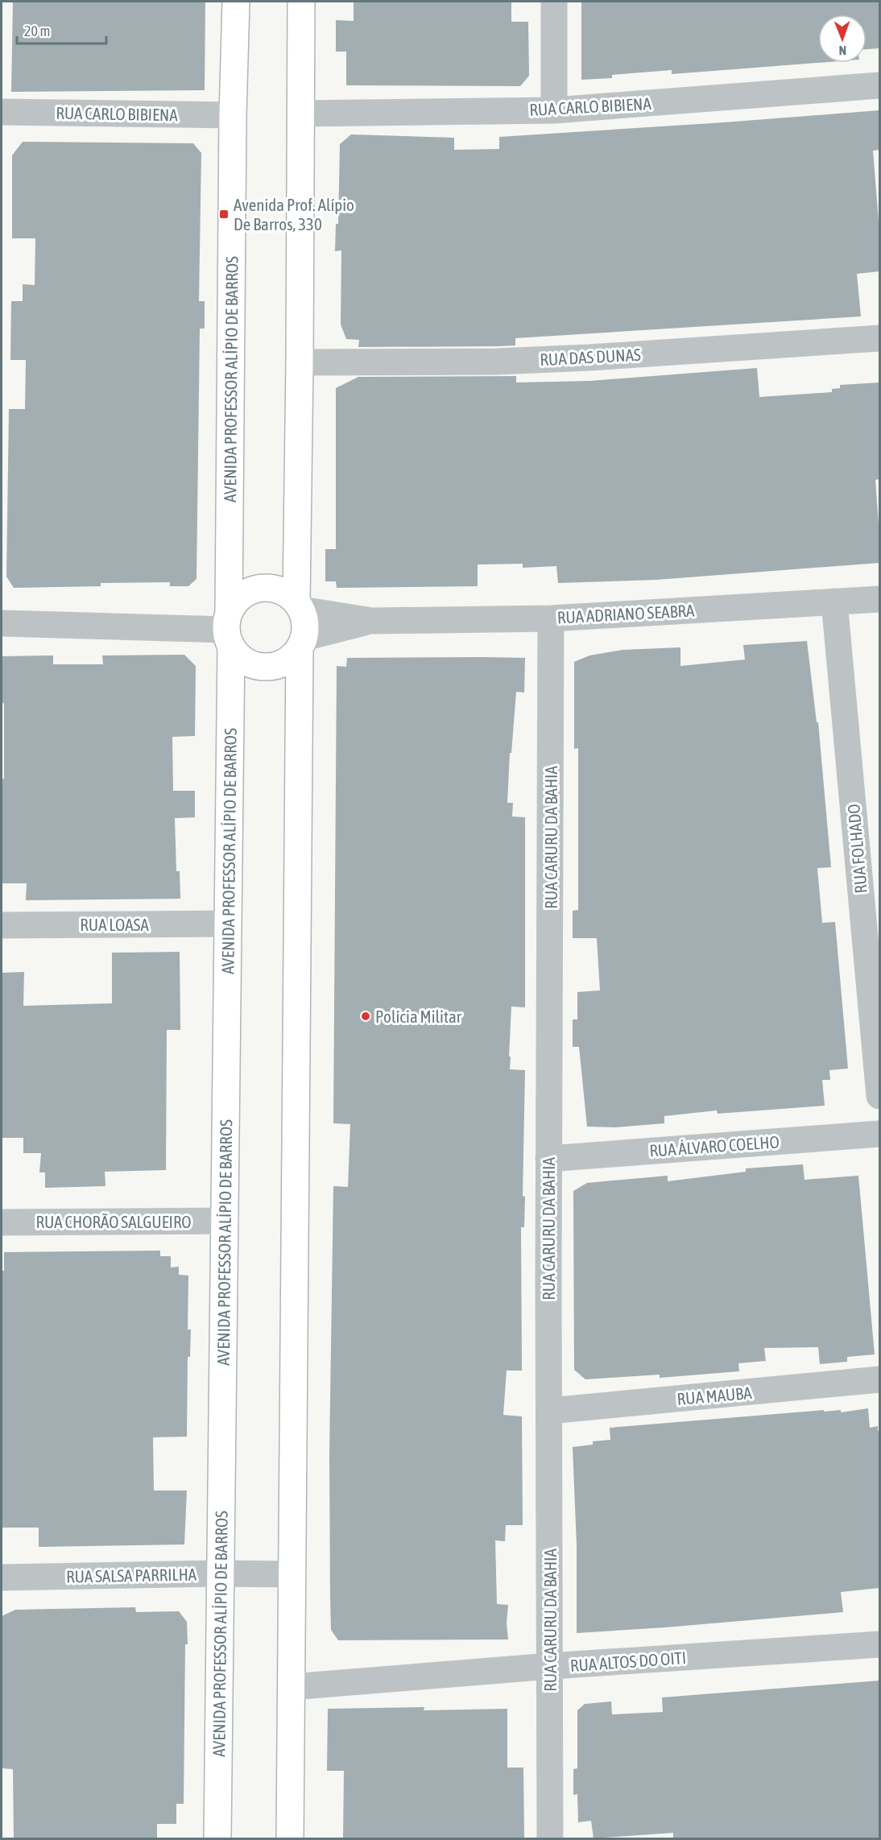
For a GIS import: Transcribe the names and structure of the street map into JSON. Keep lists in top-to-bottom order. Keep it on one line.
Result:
{"streets":{"street":["RUA CARLO BIBIENA","RUA DAS DUNAS","AVENIDA PROFESSOR ALÍPIO DE BARROS","RUA ADRIANO SEABRA","RUA CARURU DA BAHIA","RUA FOLHADO","RUA LOASA","RUA ÁLVARO COELHO","RUA CHORÃO SALGUEIRO","RUA MAUBA","RUA SALSA PARRILHA","RUA ALTOS DO OITI"]},"crossings":[["RUA CARLO BIBIENA","AVENIDA PROFESSOR ALÍPIO DE BARROS"],["AVENIDA PROFESSOR ALÍPIO DE BARROS","RUA LOASA"],["AVENIDA PROFESSOR ALÍPIO DE BARROS","RUA CHORÃO SALGUEIRO"],["AVENIDA PROFESSOR ALÍPIO DE BARROS","RUA SALSA PARRILHA"],["RUA ADRIANO SEABRA","RUA CARURU DA BAHIA"],["RUA ADRIANO SEABRA","RUA FOLHADO"],["RUA CARURU DA BAHIA","RUA ÁLVARO COELHO"],["RUA CARURU DA BAHIA","RUA MAUBA"],["RUA CARURU DA BAHIA","RUA ALTOS DO OITI"]],"places":{"transit":["Avenida Prof. Alípio De Barros, 330"],"other":["Polícia Militar"]},"scale_bar":"20 m","north":"bottom"}
